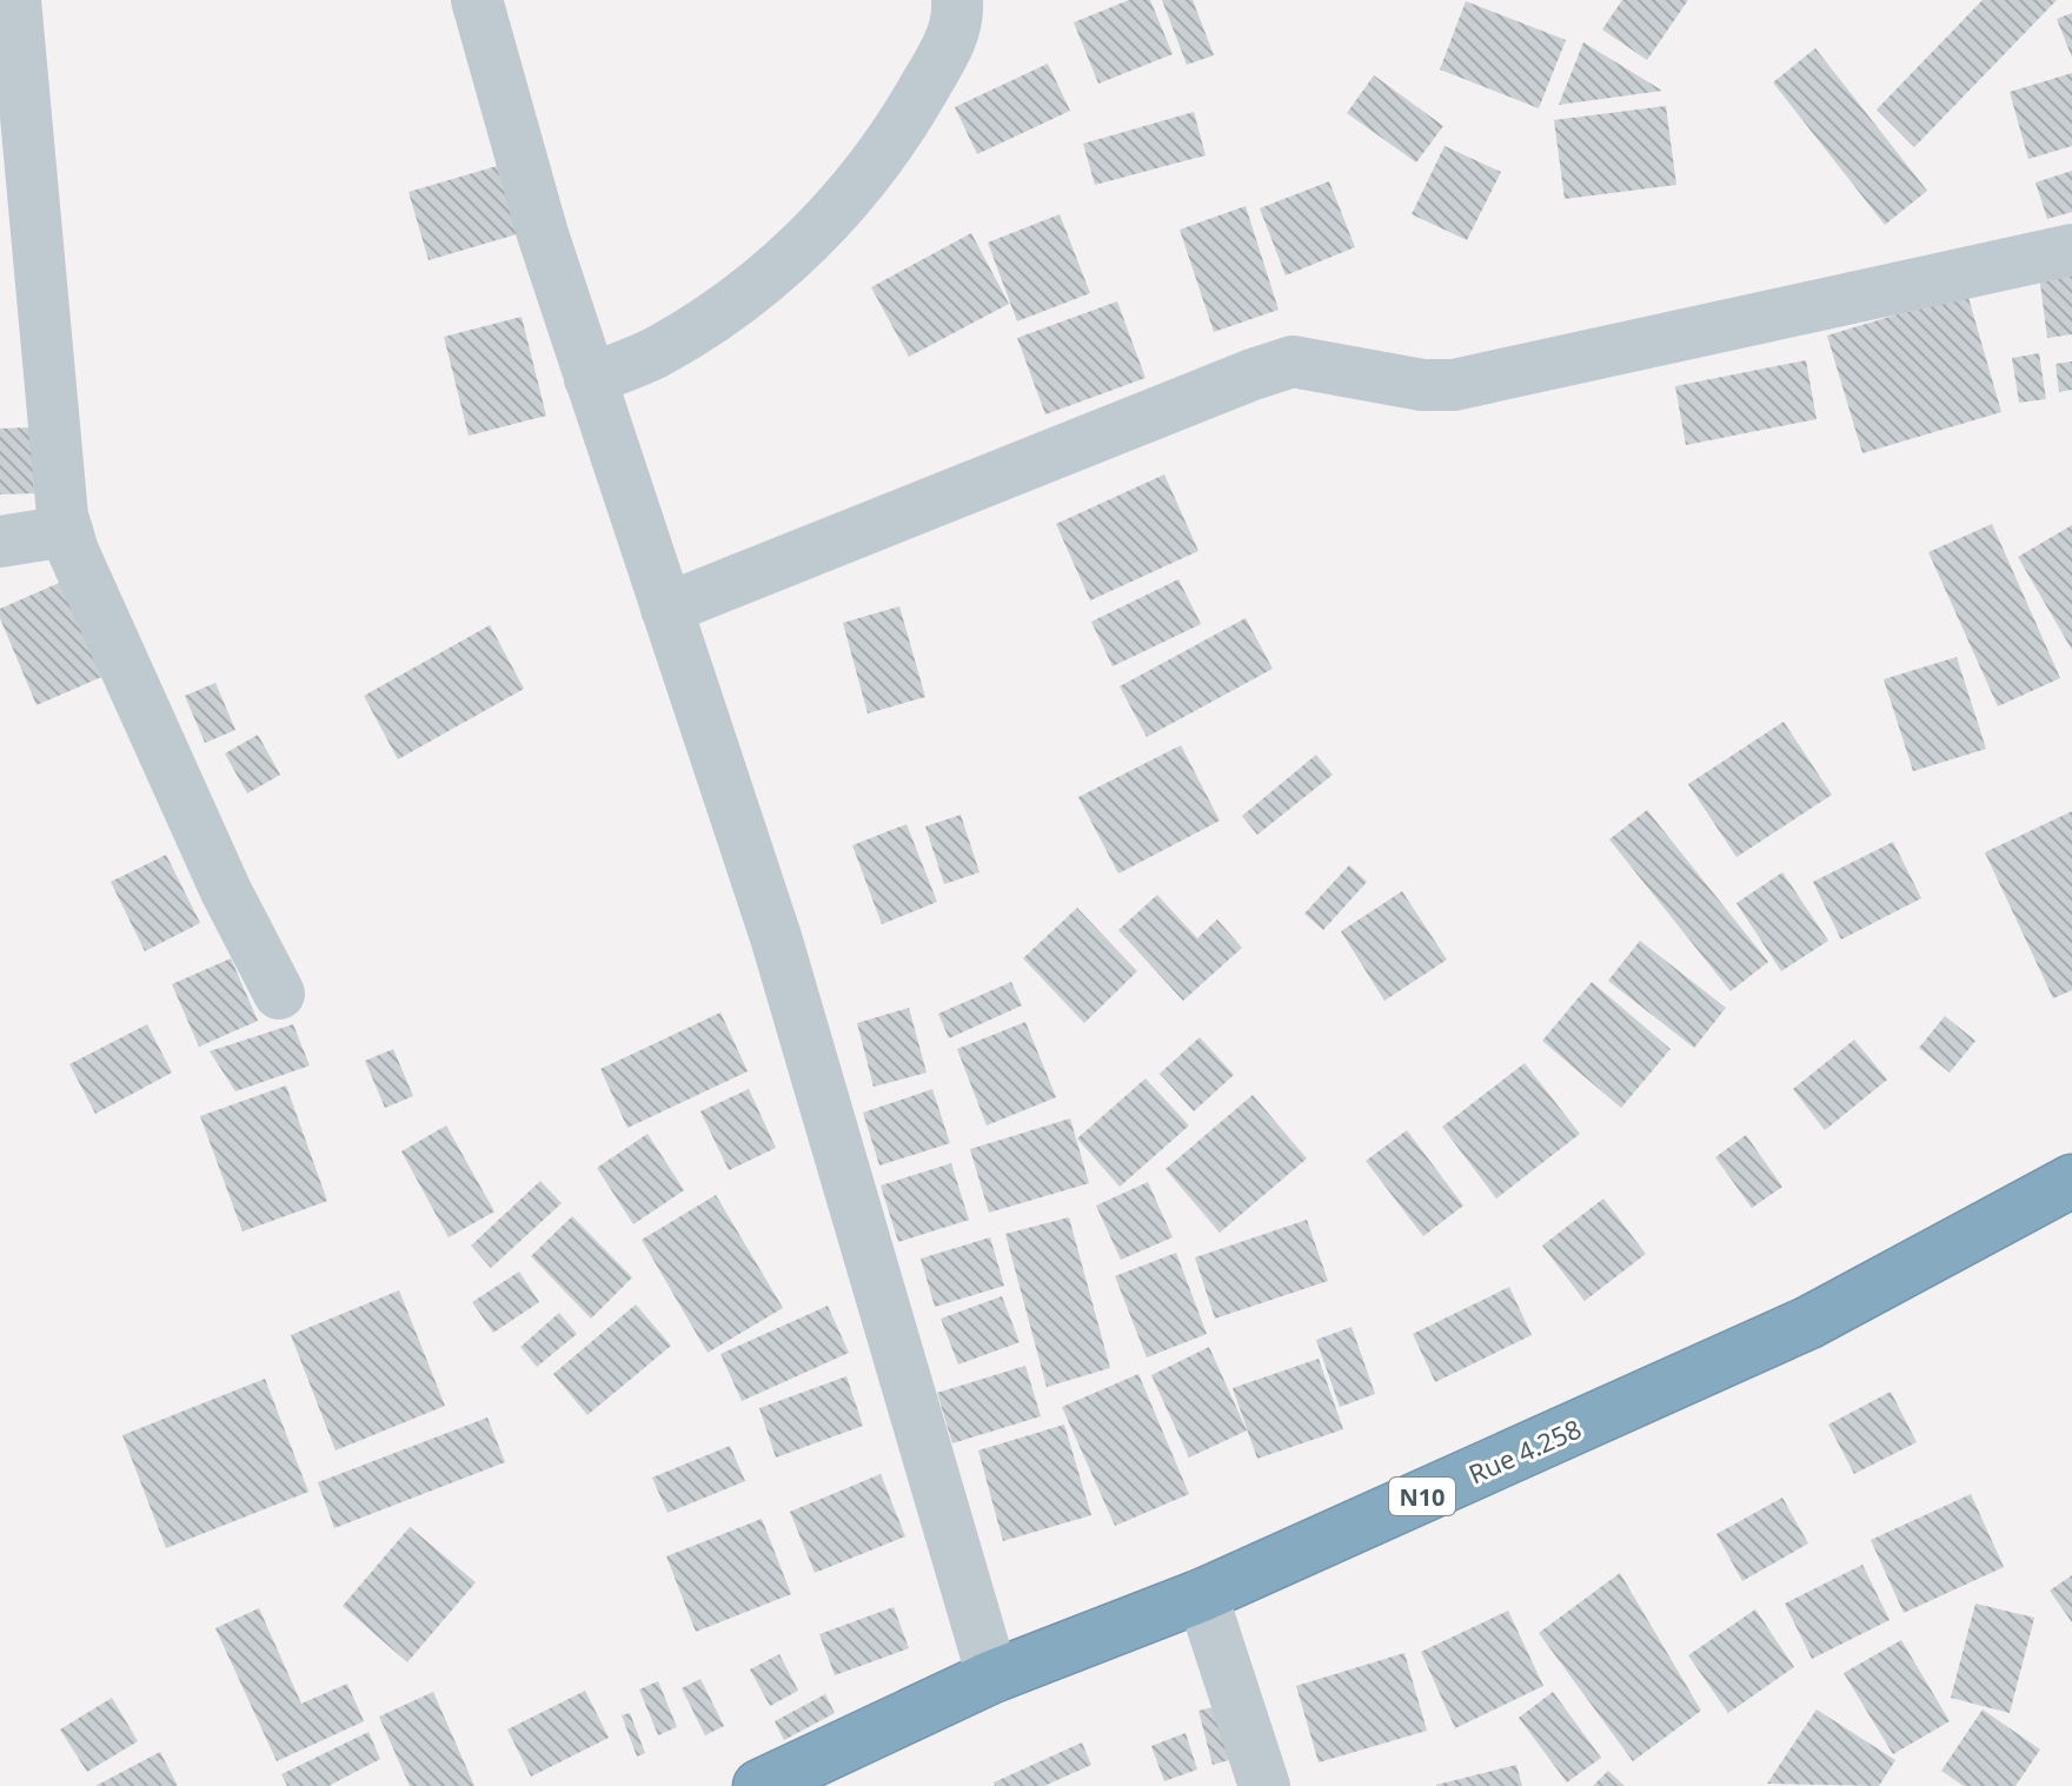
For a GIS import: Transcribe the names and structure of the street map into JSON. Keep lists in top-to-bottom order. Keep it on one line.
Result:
{"streets":{"highway":["Rue 4.258","N10"]}}
